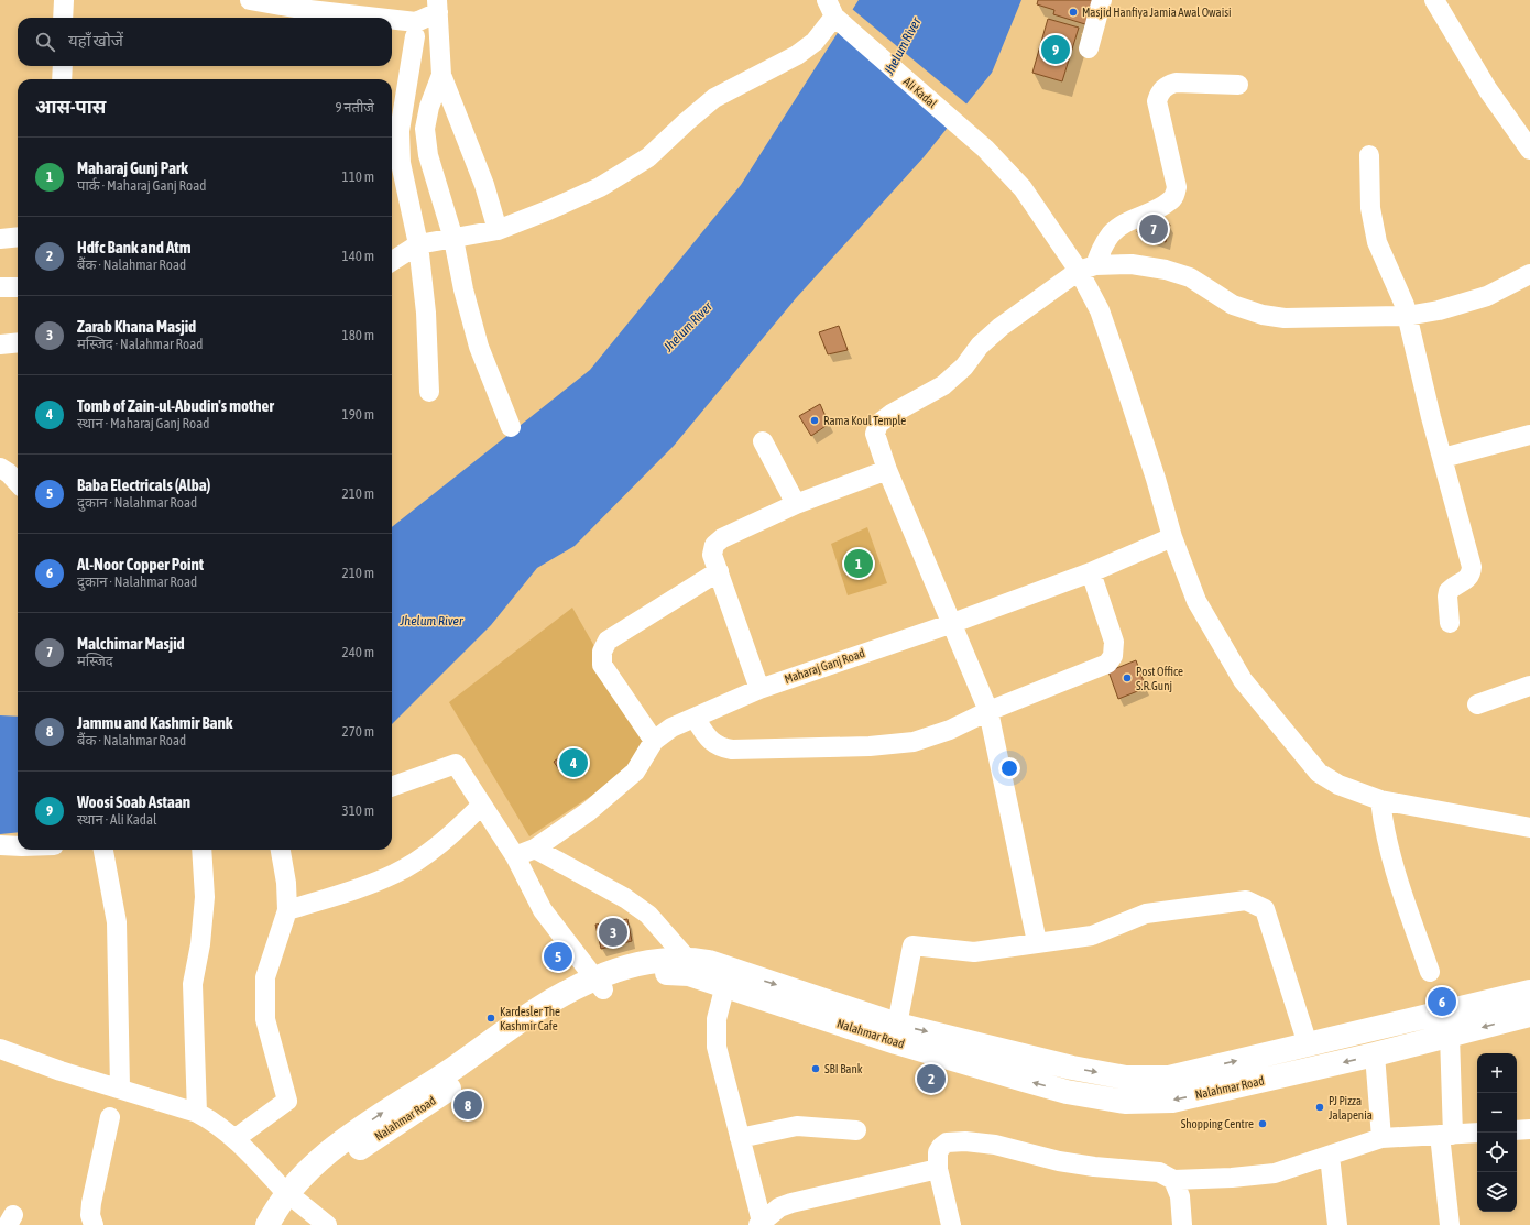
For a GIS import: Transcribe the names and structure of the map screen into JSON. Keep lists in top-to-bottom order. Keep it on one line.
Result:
{"streets":{"main road":["Nalahmar Road"],"street":["Ali Kadal","Maharaj Ganj Road"]},"crossings":[["Ali Kadal","Maharaj Ganj Road"]],"water":["Jhelum River"],"places":["Masjid Hanfiya Jamia Awal Owaisi","Rama Koul Temple","Post Office S.R.Gunj","Kardesler The Kashmir Cafe","SBI Bank","PJ Pizza Jalapenia","Shopping Centre"],"page":{"search":"यहाँ खोजें","pins":["9","7","1","4","3","5","6","2","8"],"heading":["आस-पास","9 नतीजे"],"list":[{"mark":"1","name":"Maharaj Gunj Park","note":"पार्क · Maharaj Ganj Road","value":"110 m"},{"mark":"2","name":"Hdfc Bank and Atm","note":"बैंक · Nalahmar Road","value":"140 m"},{"mark":"3","name":"Zarab Khana Masjid","note":"मस्जिद · Nalahmar Road","value":"180 m"},{"mark":"4","name":"Tomb of Zain-ul-Abudin's mother","note":"स्थान · Maharaj Ganj Road","value":"190 m"},{"mark":"5","name":"Baba Electricals (Alba)","note":"दुकान · Nalahmar Road","value":"210 m"},{"mark":"6","name":"Al-Noor Copper Point","note":"दुकान · Nalahmar Road","value":"210 m"},{"mark":"7","name":"Malchimar Masjid","note":"मस्जिद","value":"240 m"},{"mark":"8","name":"Jammu and Kashmir Bank","note":"बैंक · Nalahmar Road","value":"270 m"},{"mark":"9","name":"Woosi Soab Astaan","note":"स्थान · Ali Kadal","value":"310 m"}],"map_buttons":["+","−"]}}
